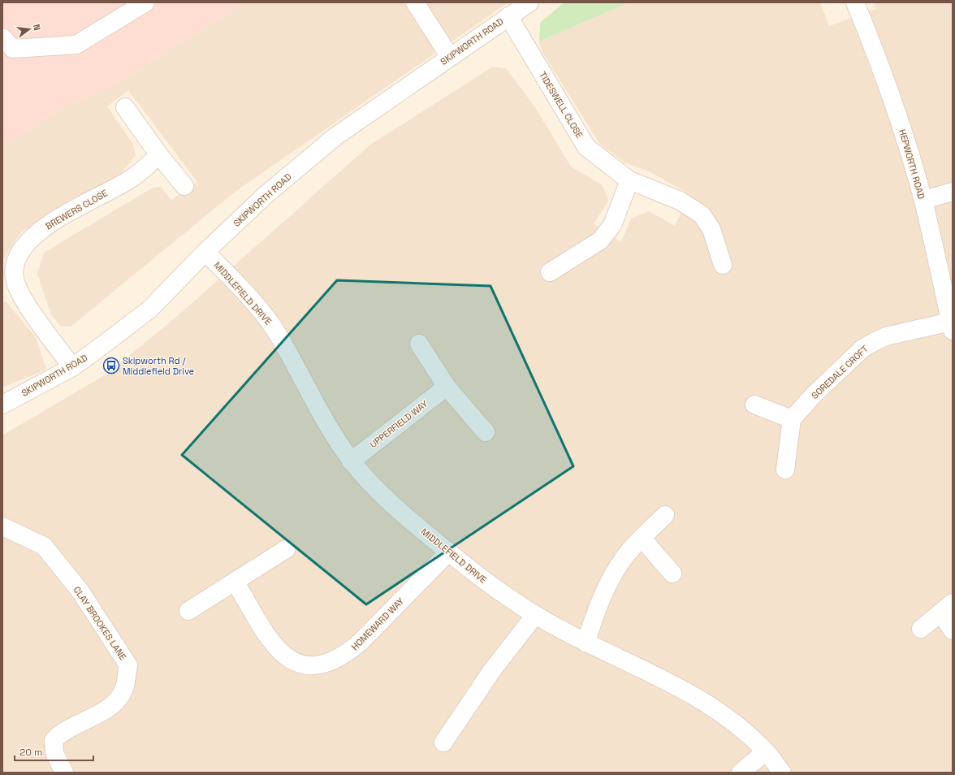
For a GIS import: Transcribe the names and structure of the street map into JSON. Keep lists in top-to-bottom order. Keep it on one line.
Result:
{"streets":{"street":["SKIPWORTH ROAD","TIDESWELL CLOSE","HEPWORTH ROAD","BREWERS CLOSE","MIDDLEFIELD DRIVE","SOREDALE CROFT","UPPERFIELD WAY","CLAY BROOKES LANE","HOMEWARD WAY"]},"crossings":[["SKIPWORTH ROAD","TIDESWELL CLOSE"],["SKIPWORTH ROAD","BREWERS CLOSE"],["SKIPWORTH ROAD","MIDDLEFIELD DRIVE"],["HEPWORTH ROAD","SOREDALE CROFT"],["MIDDLEFIELD DRIVE","UPPERFIELD WAY"],["MIDDLEFIELD DRIVE","HOMEWARD WAY"]],"places":{"bus stop":["Skipworth Rd / Middlefield Drive"]},"scale_bar":"20 m","north":"right"}
